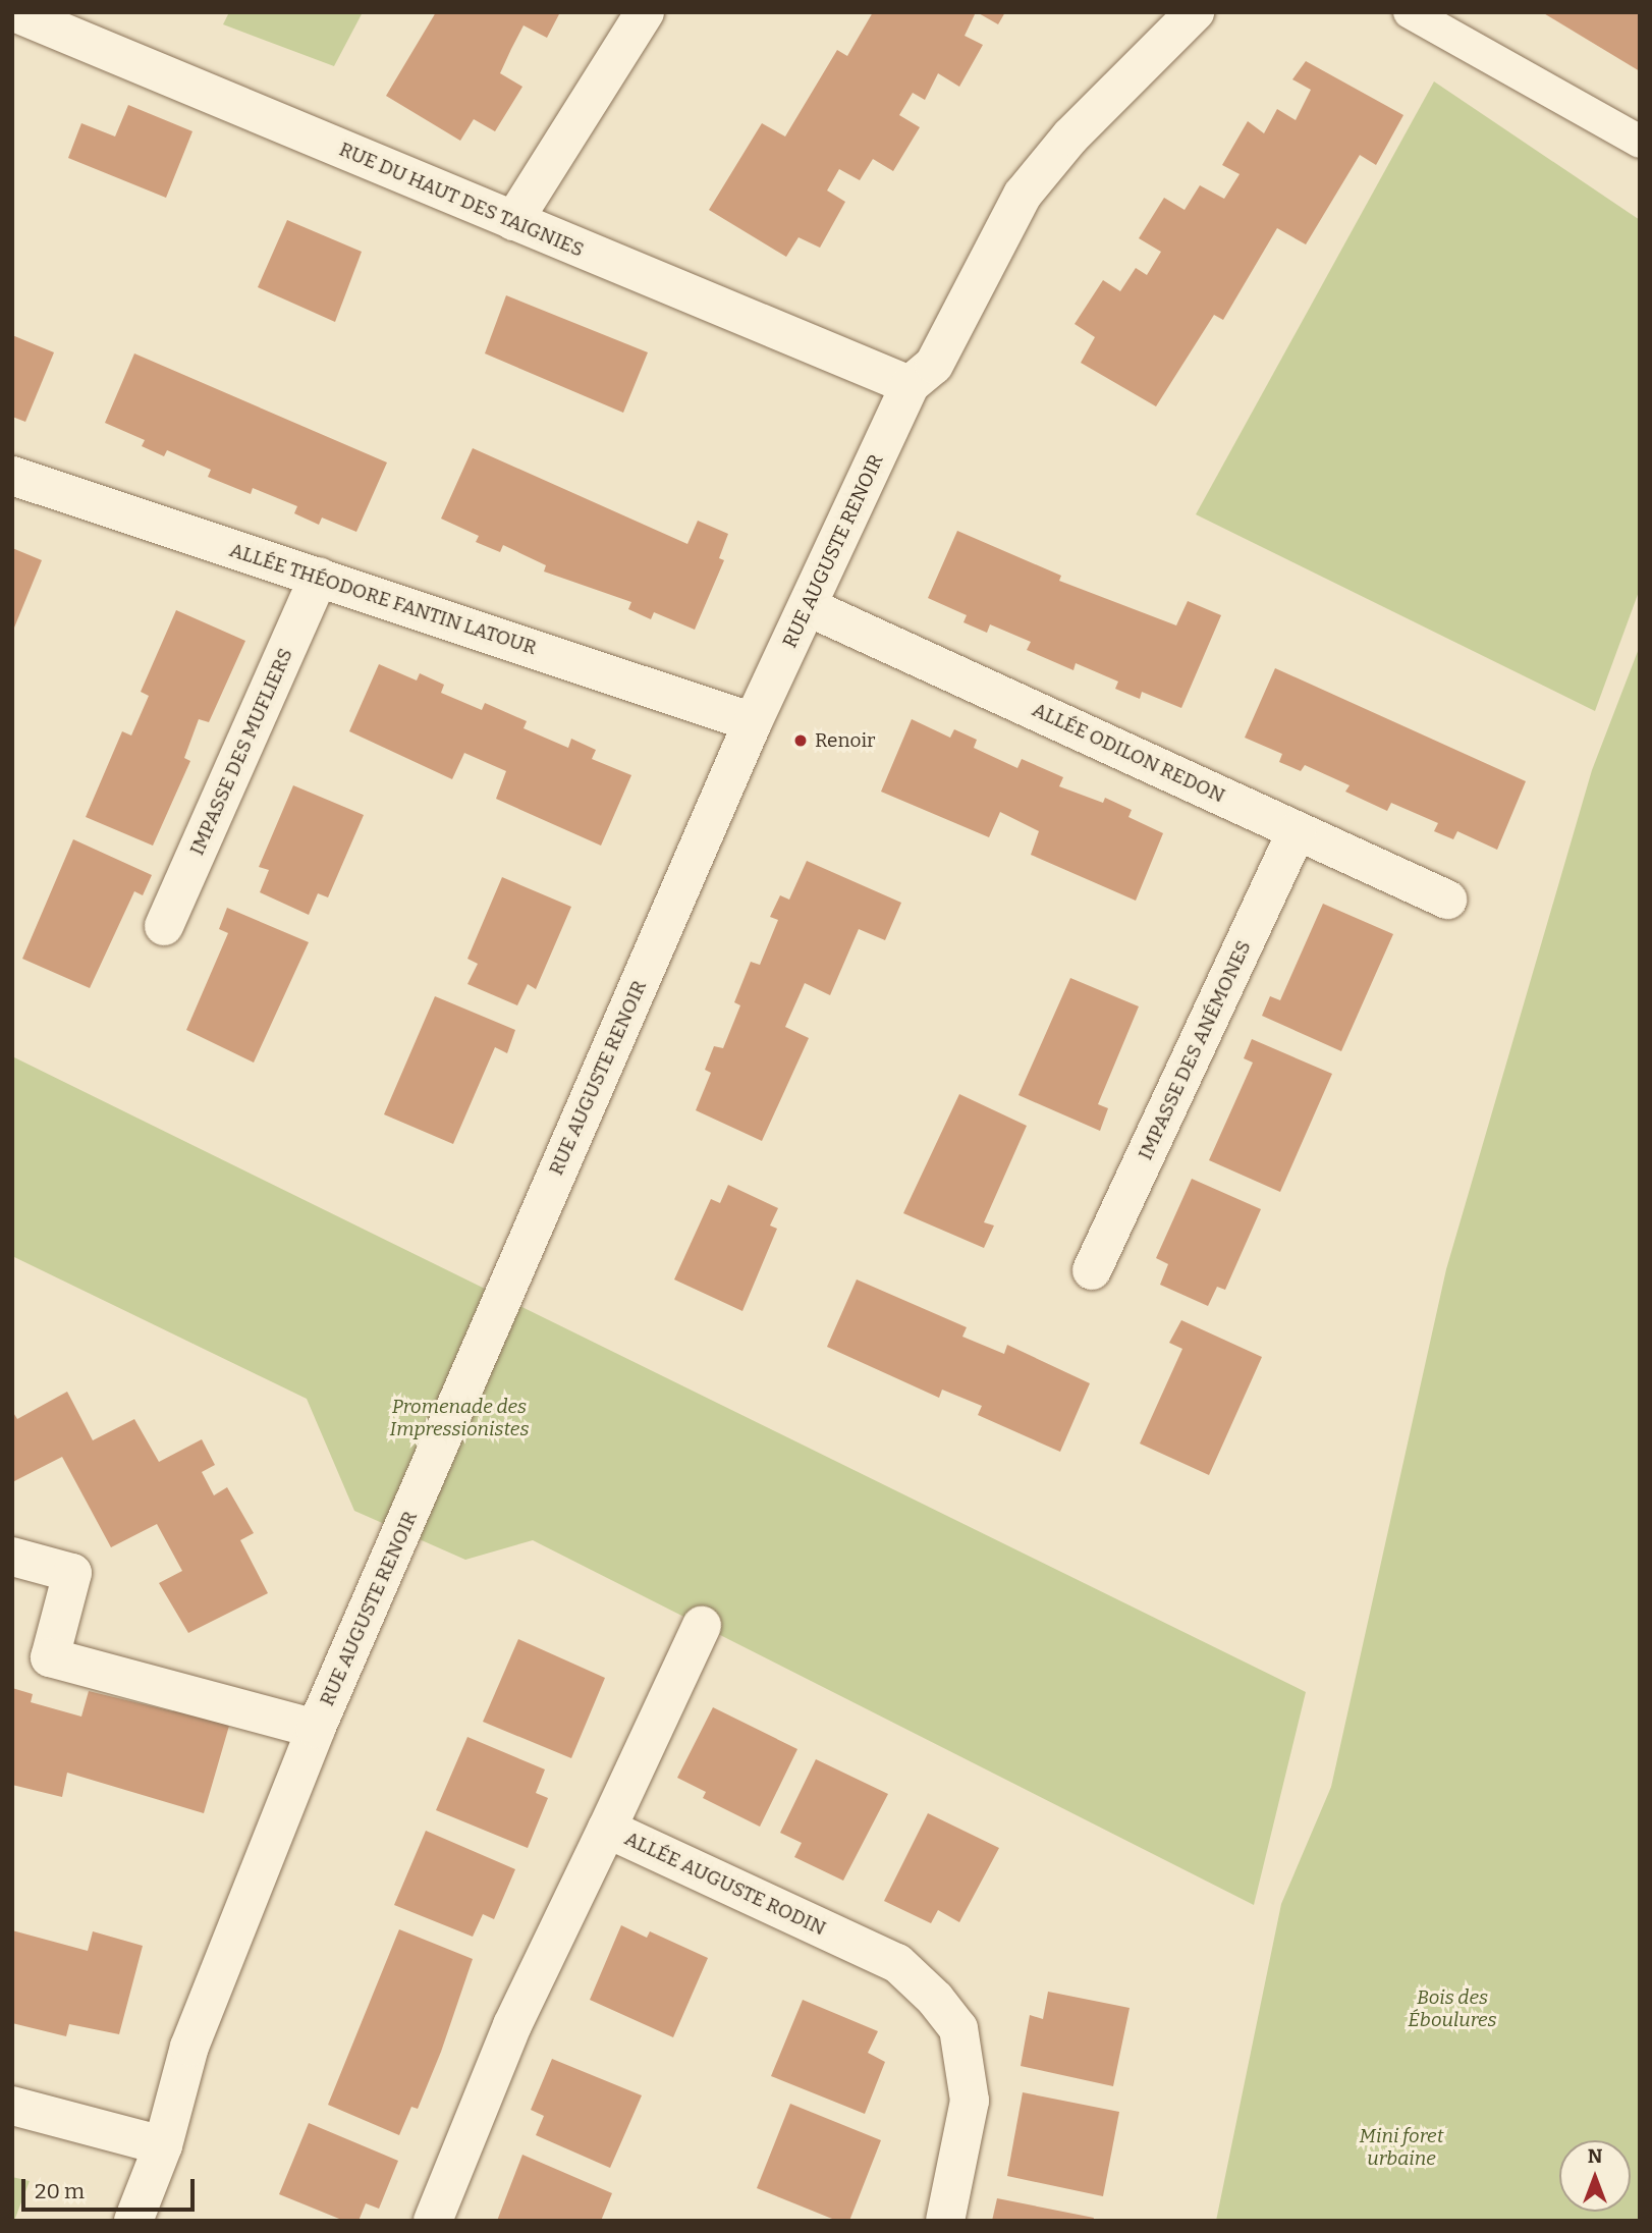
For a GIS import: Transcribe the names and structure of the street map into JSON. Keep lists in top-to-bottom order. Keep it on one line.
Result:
{"streets":{"street":["RUE DU HAUT DES TAIGNIES","RUE AUGUSTE RENOIR","ALLÉE THÉODORE FANTIN LATOUR","IMPASSE DES MUFLIERS","ALLÉE ODILON REDON","IMPASSE DES ANÉMONES","ALLÉE AUGUSTE RODIN"]},"crossings":[["RUE DU HAUT DES TAIGNIES","RUE AUGUSTE RENOIR"],["RUE AUGUSTE RENOIR","ALLÉE THÉODORE FANTIN LATOUR"],["RUE AUGUSTE RENOIR","ALLÉE ODILON REDON"],["ALLÉE THÉODORE FANTIN LATOUR","IMPASSE DES MUFLIERS"],["ALLÉE ODILON REDON","IMPASSE DES ANÉMONES"]],"parks":["Promenade des Impressionistes","Bois des Éboulures","Mini foret urbaine"],"places":["Renoir"],"scale_bar":"20 m","north":"top"}
